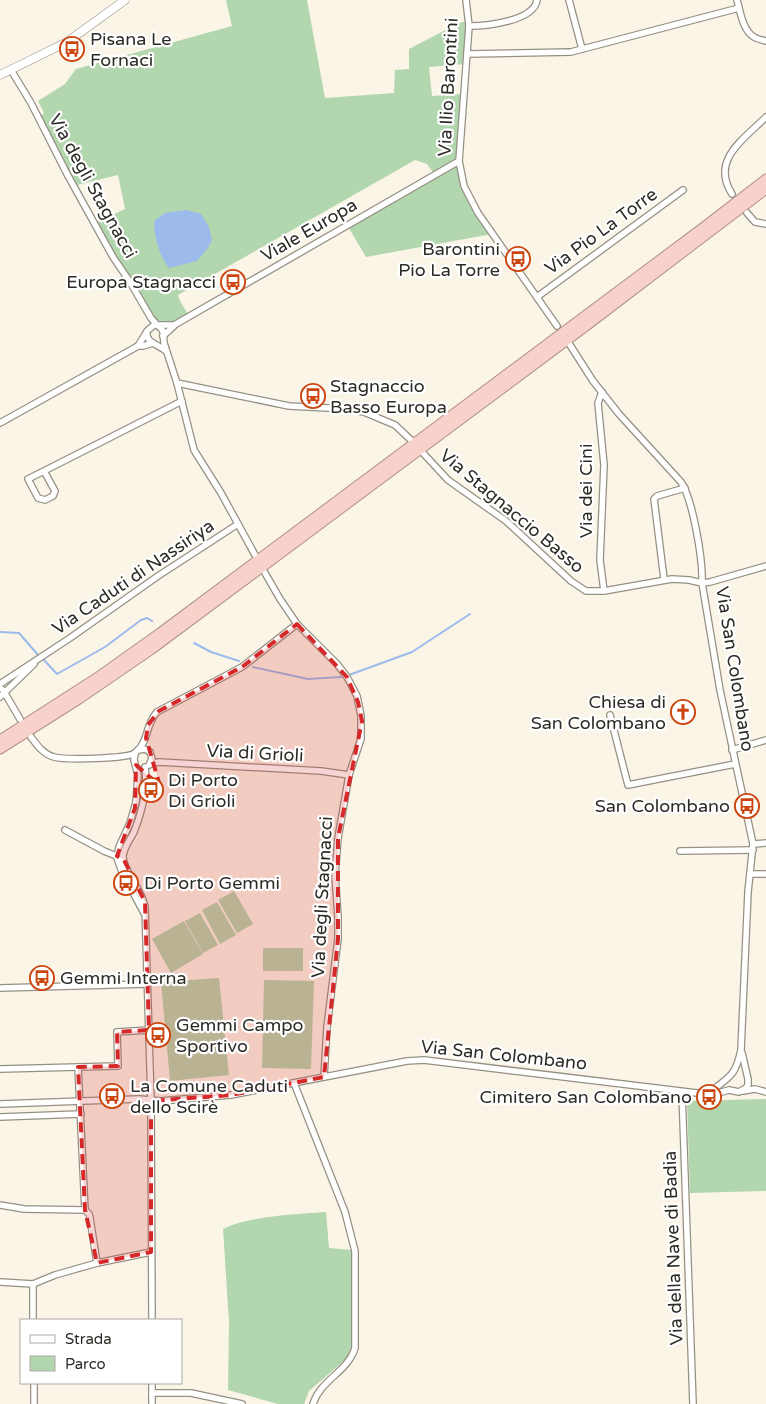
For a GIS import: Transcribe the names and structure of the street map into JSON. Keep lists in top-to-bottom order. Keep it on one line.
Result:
{"streets":{"street":["Via Ilio Barontini","Via degli Stagnacci","Viale Europa","Via Pio La Torre","Via dei Cini","Via Stagnaccio Basso","Via Caduti di Nassiriya","Via San Colombano","Via di Grioli","Via della Nave di Badia"]},"crossings":[["Via Ilio Barontini","Viale Europa"],["Via Ilio Barontini","Via Pio La Torre"],["Via degli Stagnacci","Viale Europa"],["Via degli Stagnacci","Via Caduti di Nassiriya"],["Via degli Stagnacci","Via San Colombano"],["Via degli Stagnacci","Via di Grioli"],["Via dei Cini","Via Stagnaccio Basso"],["Via Stagnaccio Basso","Via San Colombano"],["Via San Colombano","Via della Nave di Badia"]],"places":{"bus stop":["Pisana Le Fornaci","Barontini Pio La Torre","Europa Stagnacci","Stagnaccio Basso Europa","Di Porto Di Grioli","San Colombano","Di Porto Gemmi","Gemmi Interna","Gemmi Campo Sportivo","La Comune Caduti dello Scirè","Cimitero San Colombano"],"church":["Chiesa di San Colombano"]},"legend":["Strada","Parco"]}
